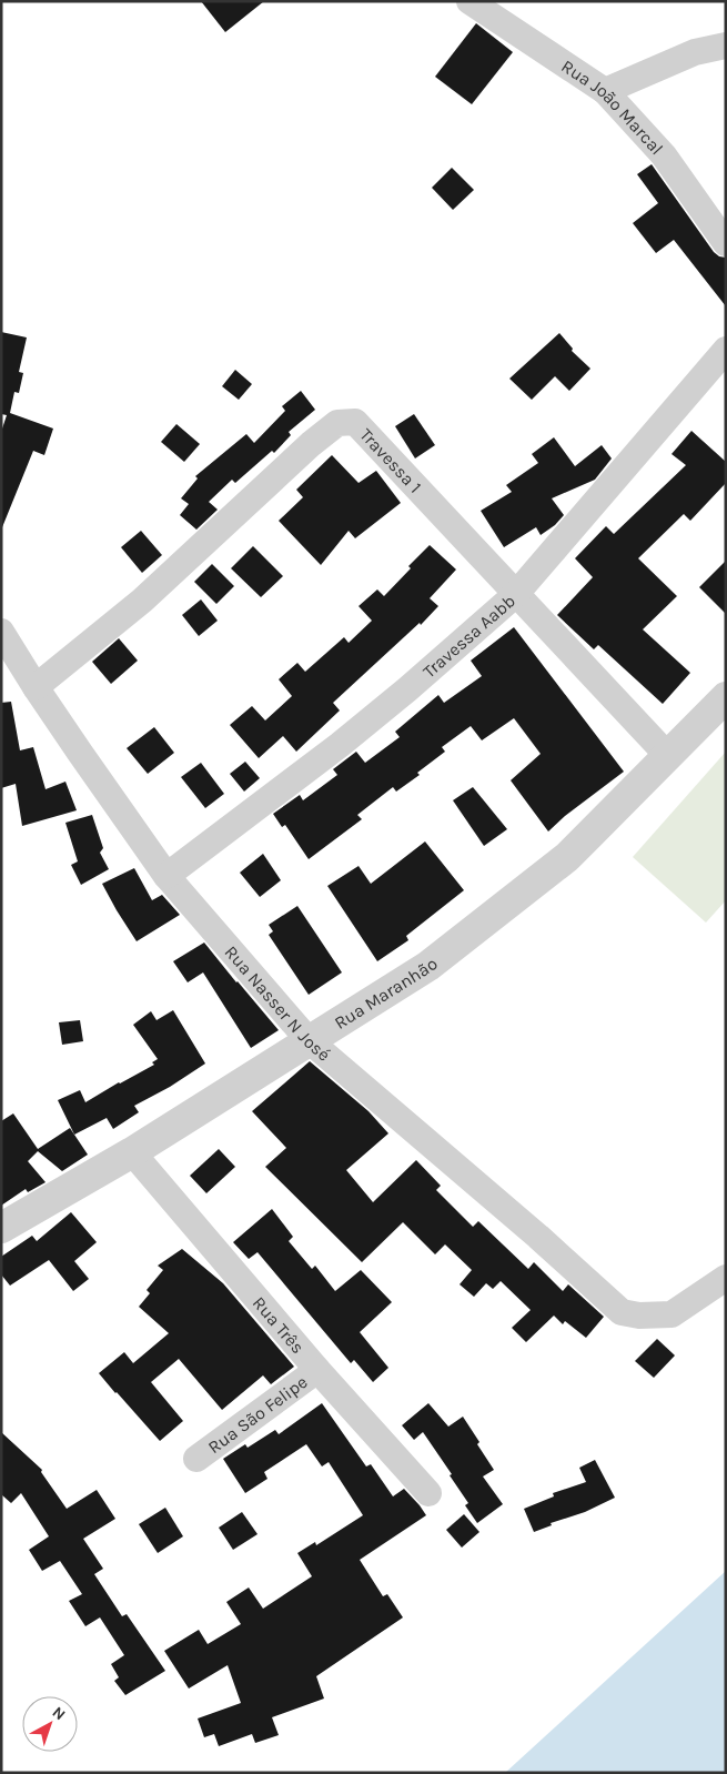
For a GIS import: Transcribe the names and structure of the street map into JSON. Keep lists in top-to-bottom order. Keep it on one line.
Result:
{"streets":{"street":["Rua João Marcal","Travessa 1","Travessa Aabb","Rua Maranhão","Rua Nasser N José","Rua Três","Rua São Felipe"]},"crossings":[["Travessa 1","Travessa Aabb"],["Travessa 1","Rua Maranhão"],["Travessa 1","Rua Nasser N José"],["Travessa Aabb","Rua Nasser N José"],["Rua Maranhão","Rua Nasser N José"],["Rua Maranhão","Rua Três"],["Rua Três","Rua São Felipe"]],"north":"top right"}
